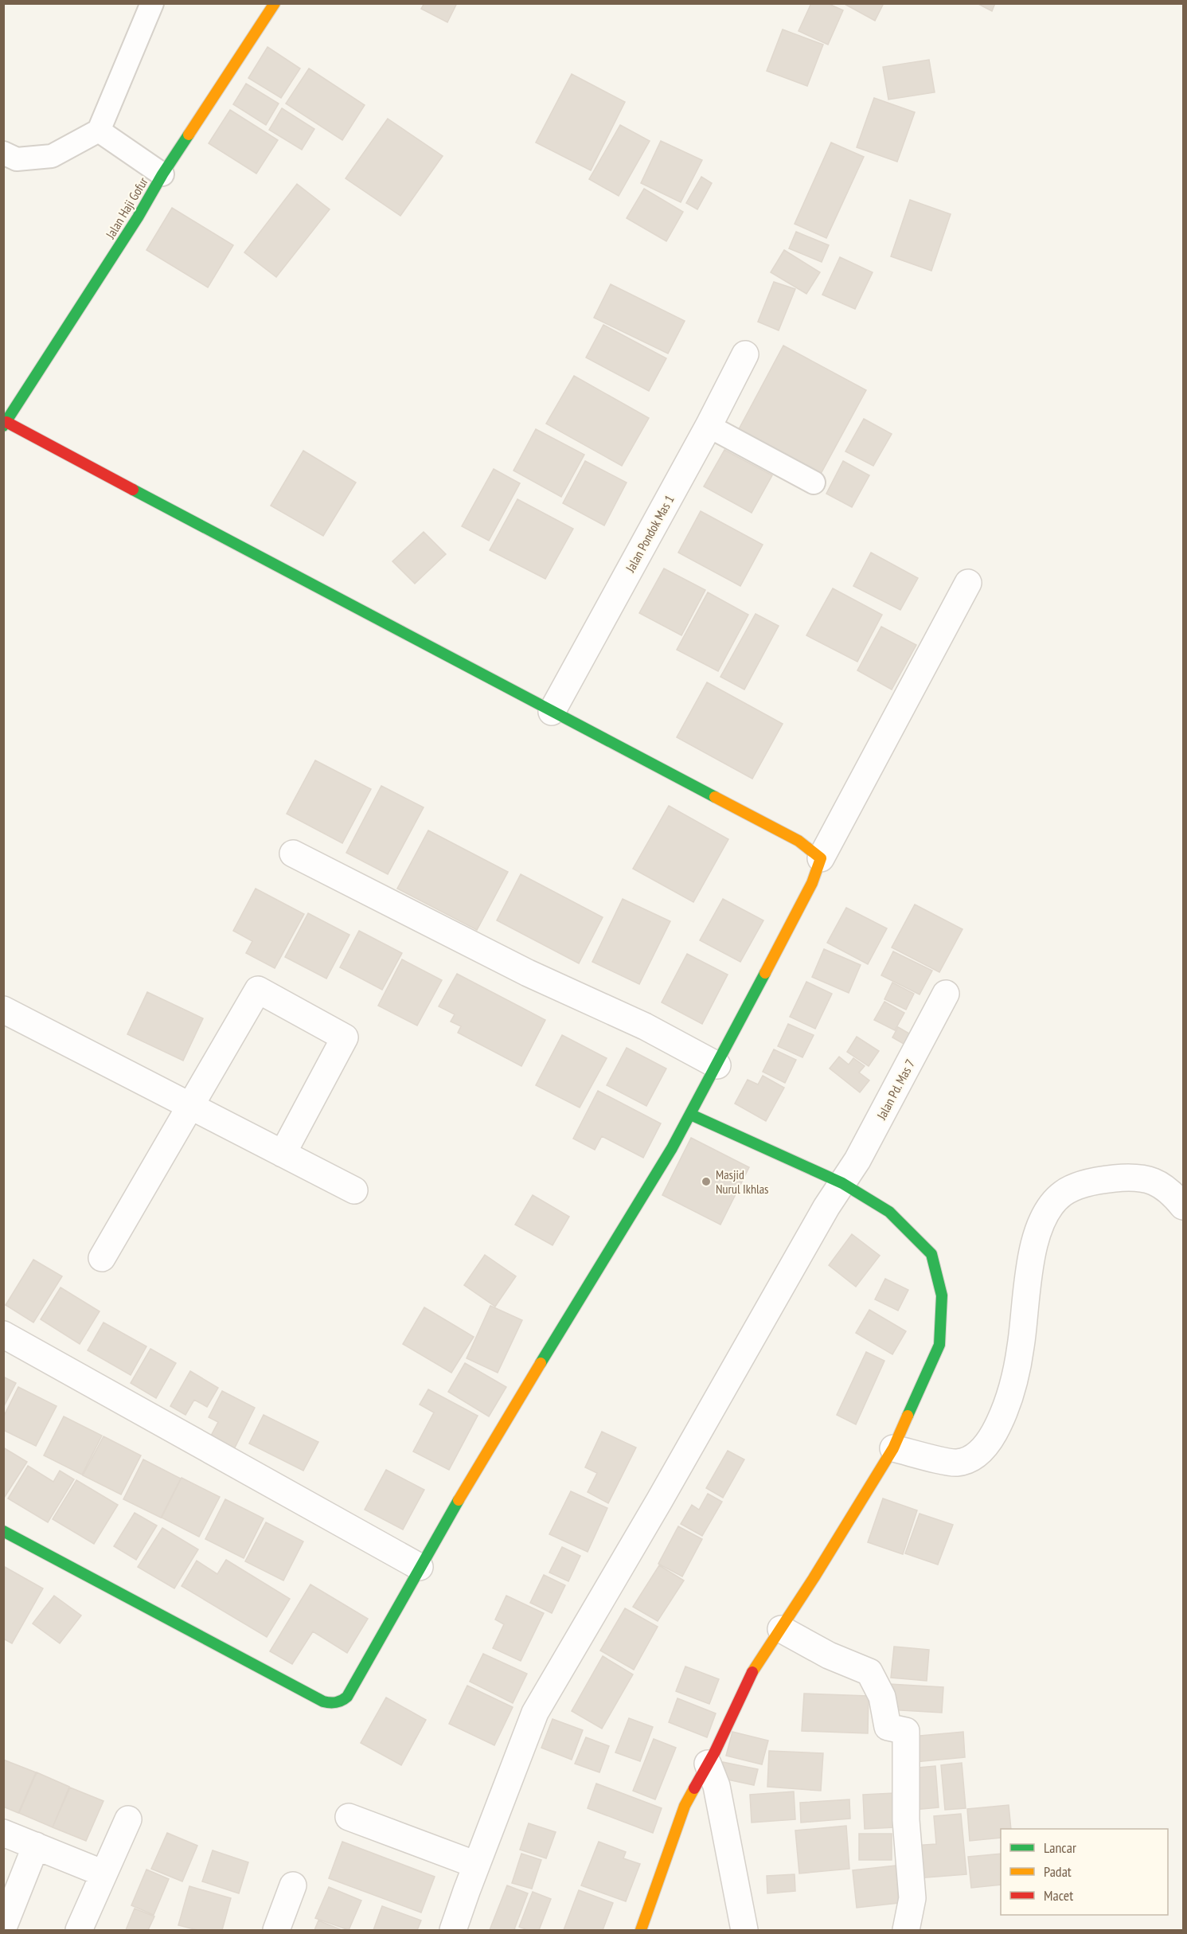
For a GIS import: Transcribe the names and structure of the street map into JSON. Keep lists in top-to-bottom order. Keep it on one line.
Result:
{"streets":{"street":["Jalan Haji Gofur","Jalan Pondok Mas 1","Jalan Pd. Mas 7"]},"places":["Masjid Nurul Ikhlas"],"legend":["Lancar","Padat","Macet"]}
